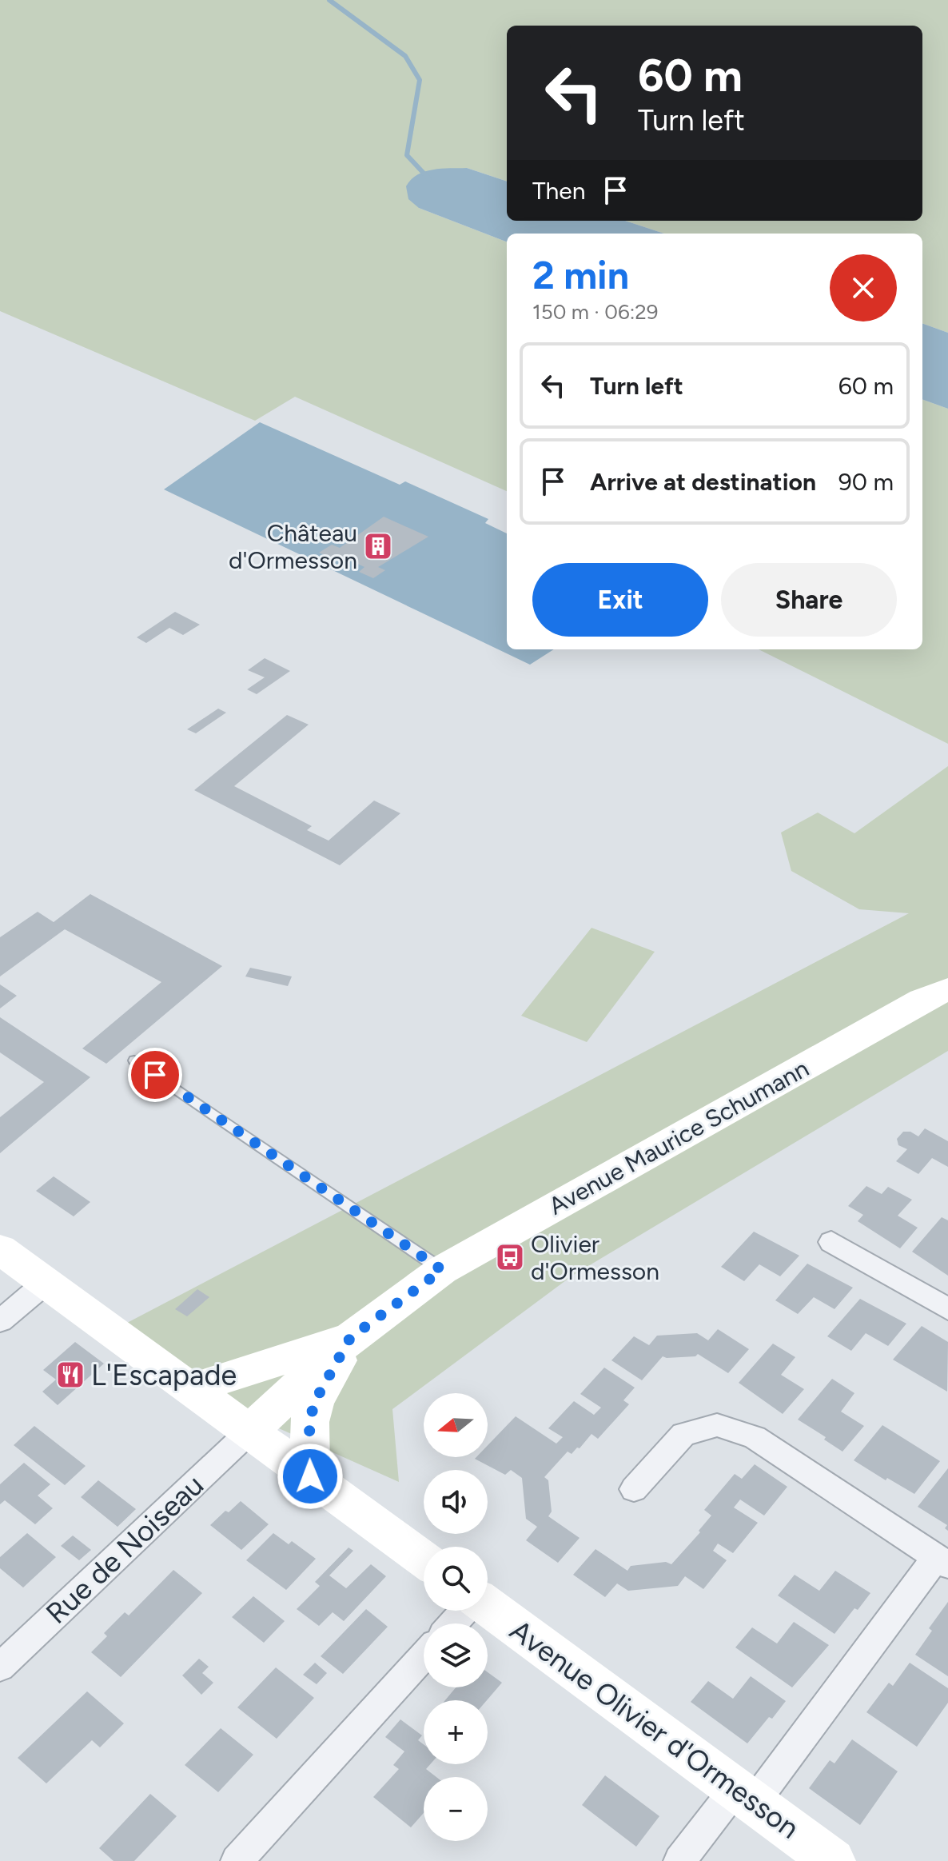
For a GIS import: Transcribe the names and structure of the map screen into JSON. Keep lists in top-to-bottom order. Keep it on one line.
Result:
{"streets":{"street":["Avenue Maurice Schumann","Rue de Noiseau","Avenue Olivier d'Ormesson"]},"crossings":[["Avenue Maurice Schumann","Rue de Noiseau"]],"places":{"building":["Château d'Ormesson"],"bus stop":["Olivier d'Ormesson"],"restaurant":["L'Escapade"]},"north":"left","page":{"turn":["60 m","Turn left"],"then":"Then","heading":["2 min","150 m · 06:29"],"list":[{"name":"Turn left","value":"60 m"},{"name":"Arrive at destination","value":"90 m"}],"buttons":["Exit","Share"],"map_buttons":["+","−"]}}
